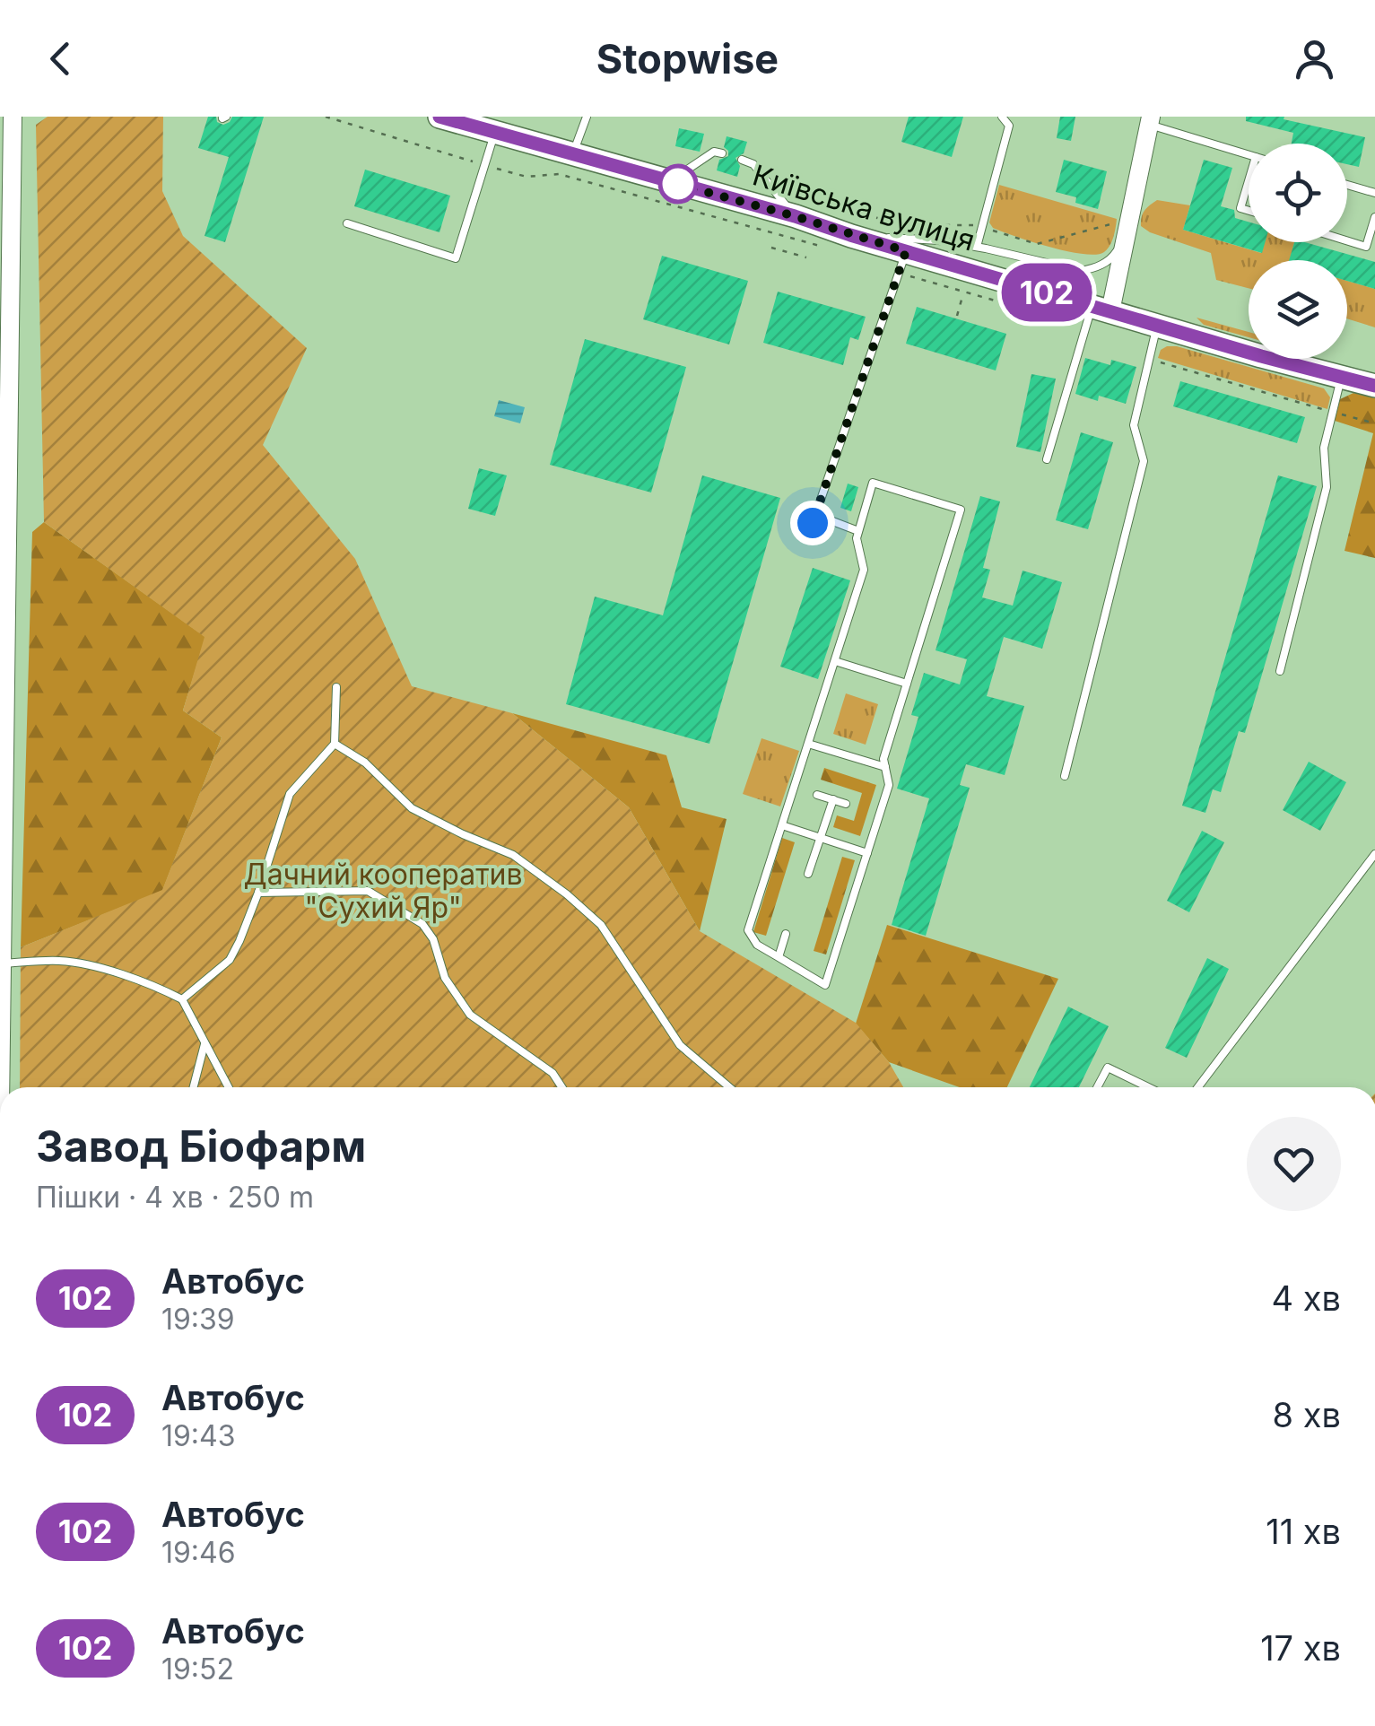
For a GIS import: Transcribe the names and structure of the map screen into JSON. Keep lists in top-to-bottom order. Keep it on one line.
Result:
{"streets":{"main road":["Київська вулиця"]},"parks":["Дачний кооператив \"Сухий Яр\""],"lines":["bus line 102"],"page":{"header":"Stopwise","on_map":"102","heading":["Завод Біофарм","Пішки · 4 хв · 250 m"],"list":[{"mark":"102","name":"Автобус","note":"19:39","value":"4 хв"},{"mark":"102","name":"Автобус","note":"19:43","value":"8 хв"},{"mark":"102","name":"Автобус","note":"19:46","value":"11 хв"},{"mark":"102","name":"Автобус","note":"19:52","value":"17 хв"}]}}
